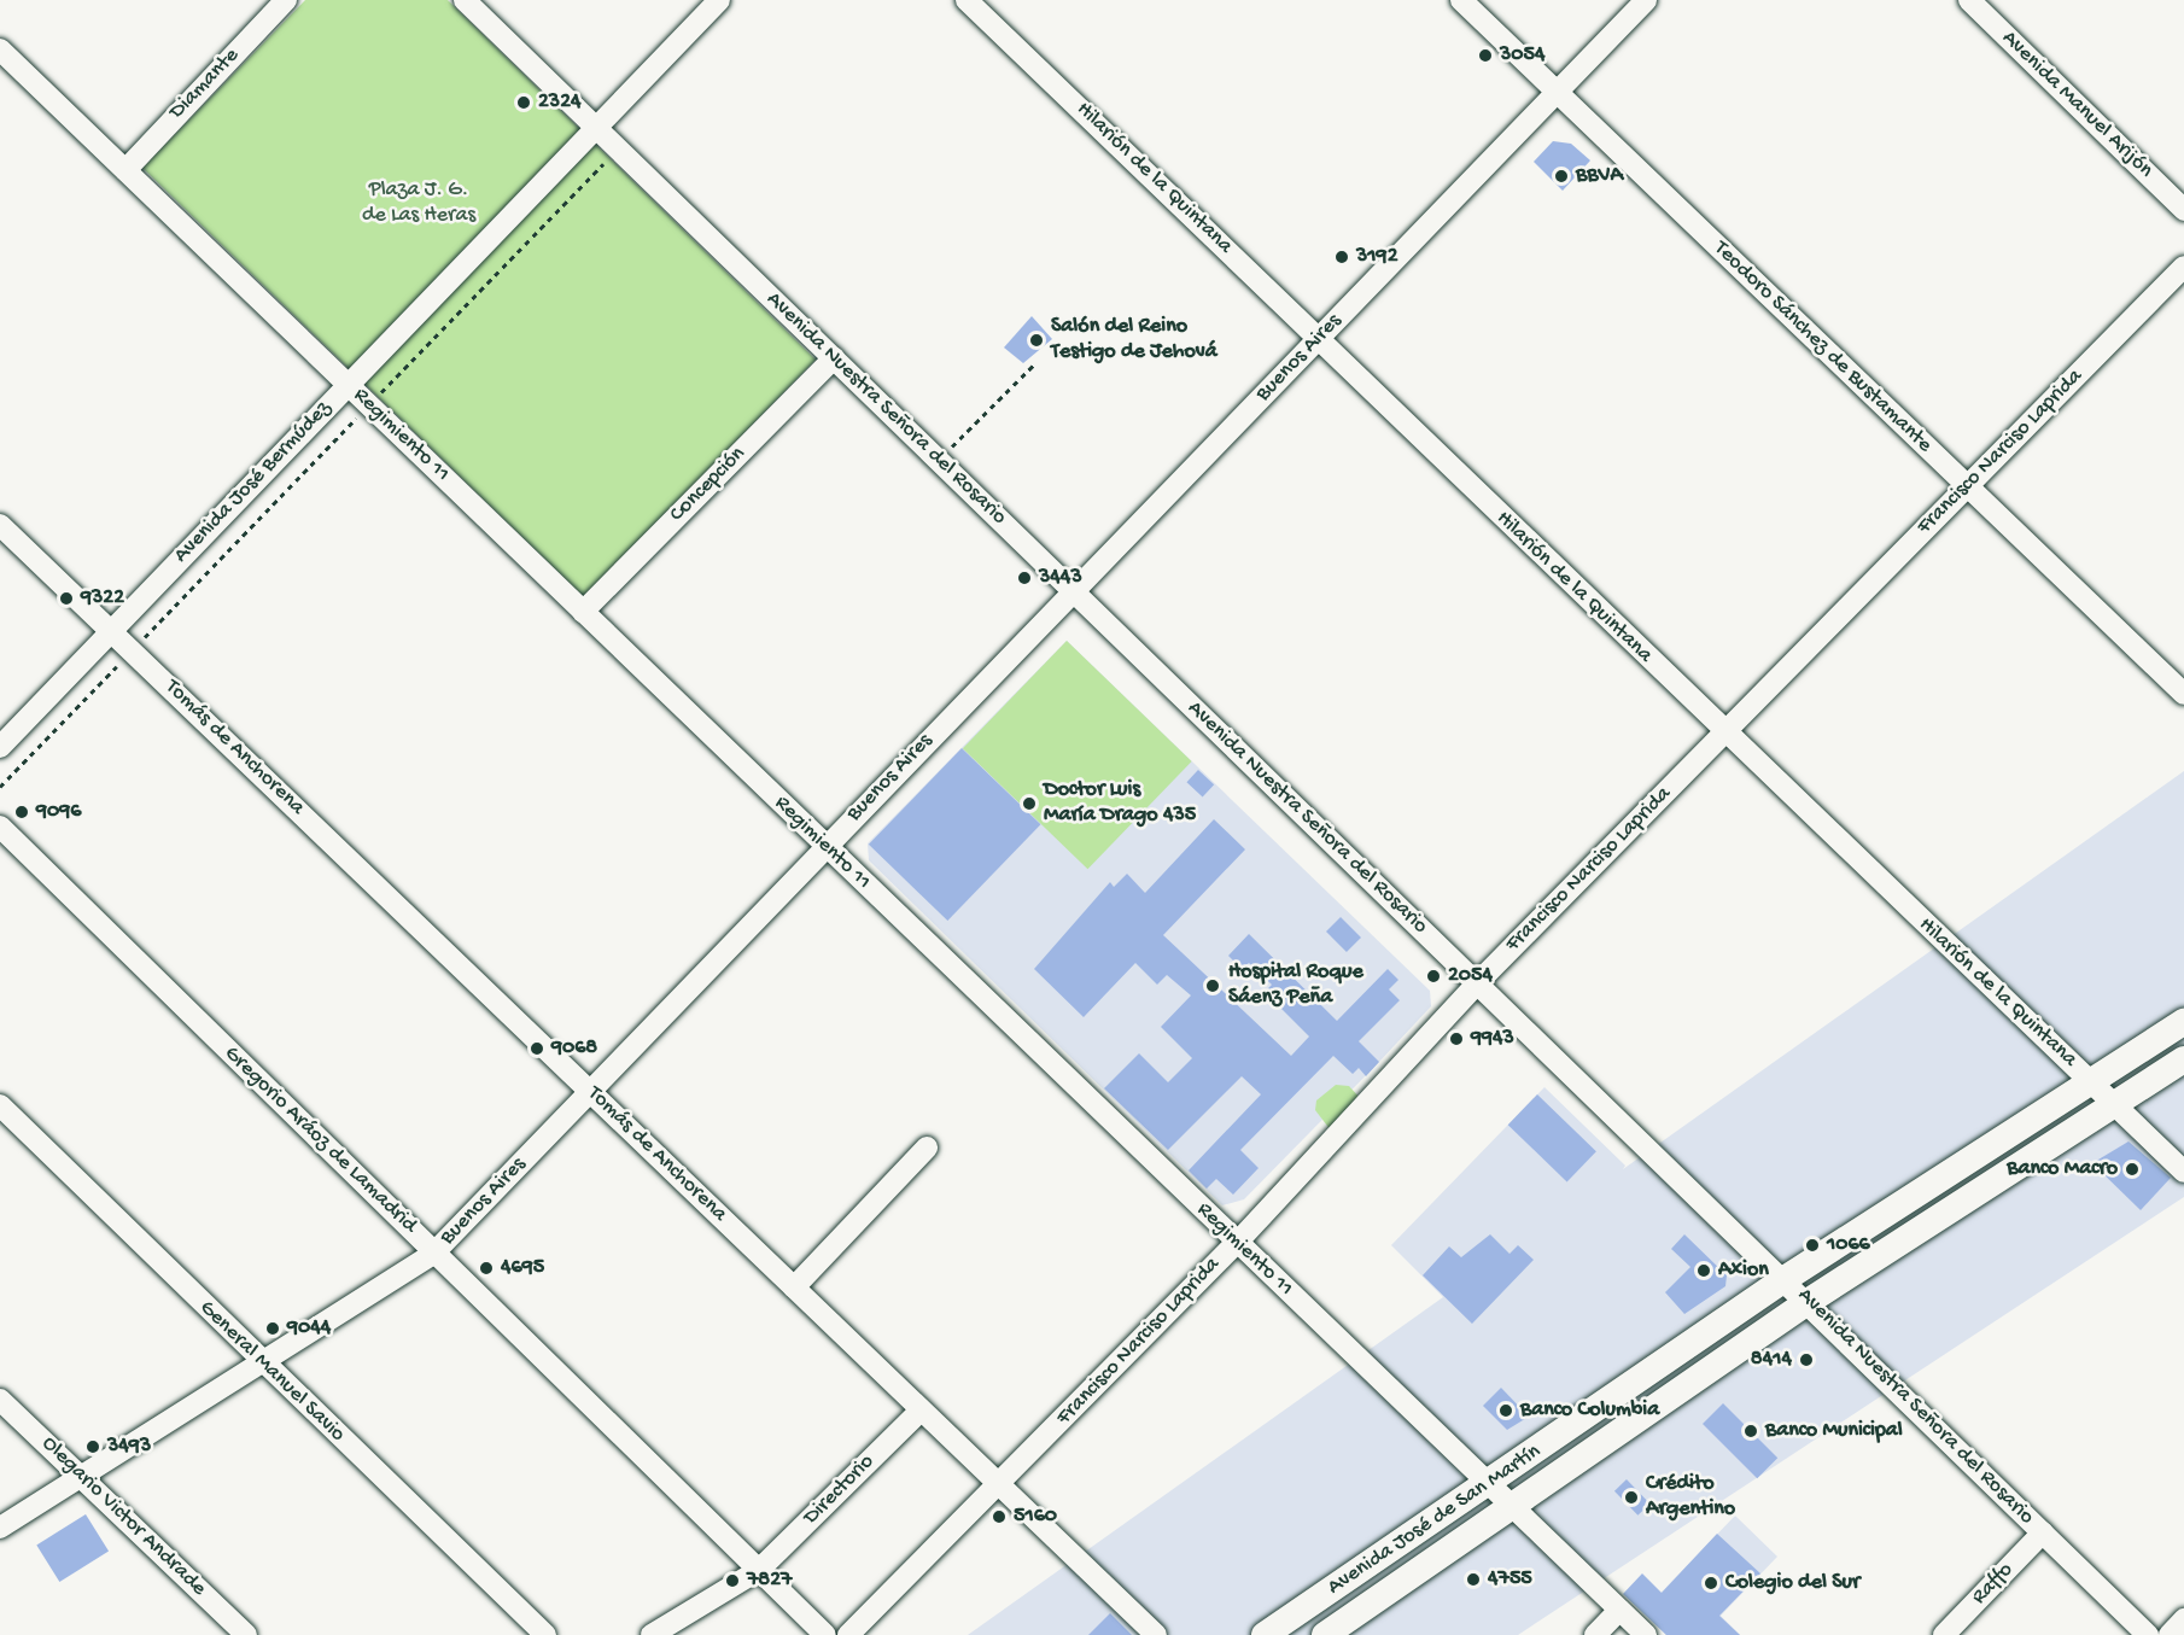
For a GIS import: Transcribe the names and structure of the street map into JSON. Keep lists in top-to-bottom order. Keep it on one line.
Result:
{"streets":{"main road":["Avenida José de San Martín"],"street":["Diamante","Avenida Manuel Arijón","Hilarión de la Quintana","Teodoro Sánchez de Bustamante","Buenos Aires","Avenida Nuestra Señora del Rosario","Regimiento 11","Francisco Narciso Laprida","Avenida José Bermúdez","Concepción","Tomás de Anchorena","Gregorio Aráoz de Lamadrid","General Manuel Savio","Directorio","Olegario Victor Andrade","Raffo"]},"crossings":[["Diamante","Regimiento 11"],["Hilarión de la Quintana","Buenos Aires"],["Hilarión de la Quintana","Francisco Narciso Laprida"],["Hilarión de la Quintana","Avenida José de San Martín"],["Teodoro Sánchez de Bustamante","Buenos Aires"],["Teodoro Sánchez de Bustamante","Francisco Narciso Laprida"],["Buenos Aires","Avenida Nuestra Señora del Rosario"],["Buenos Aires","Regimiento 11"],["Buenos Aires","Tomás de Anchorena"],["Buenos Aires","Gregorio Aráoz de Lamadrid"],["Buenos Aires","General Manuel Savio"],["Buenos Aires","Olegario Victor Andrade"],["Avenida Nuestra Señora del Rosario","Francisco Narciso Laprida"],["Avenida Nuestra Señora del Rosario","Avenida José Bermúdez"],["Avenida Nuestra Señora del Rosario","Concepción"],["Avenida Nuestra Señora del Rosario","Avenida José de San Martín"],["Avenida Nuestra Señora del Rosario","Raffo"],["Regimiento 11","Francisco Narciso Laprida"],["Regimiento 11","Avenida José Bermúdez"],["Regimiento 11","Concepción"],["Regimiento 11","Avenida José de San Martín"],["Francisco Narciso Laprida","Tomás de Anchorena"],["Avenida José Bermúdez","Tomás de Anchorena"],["Tomás de Anchorena","Directorio"],["Gregorio Aráoz de Lamadrid","Directorio"]],"parks":["Plaza J. G. de Las Heras"],"places":["3054","2324","BBVA","3192","Salón del Reino Testigo de Jehová","3443","9322","Doctor Luis María Drago 435","9096","2054","Hospital Roque Sáenz Peña","9943","9068","Banco Macro","1066","4695","Axion","9044","8414","Banco Columbia","Banco Municipal","3493","Crédito Argentino","5160","4755","7827","Colegio del Sur"]}
